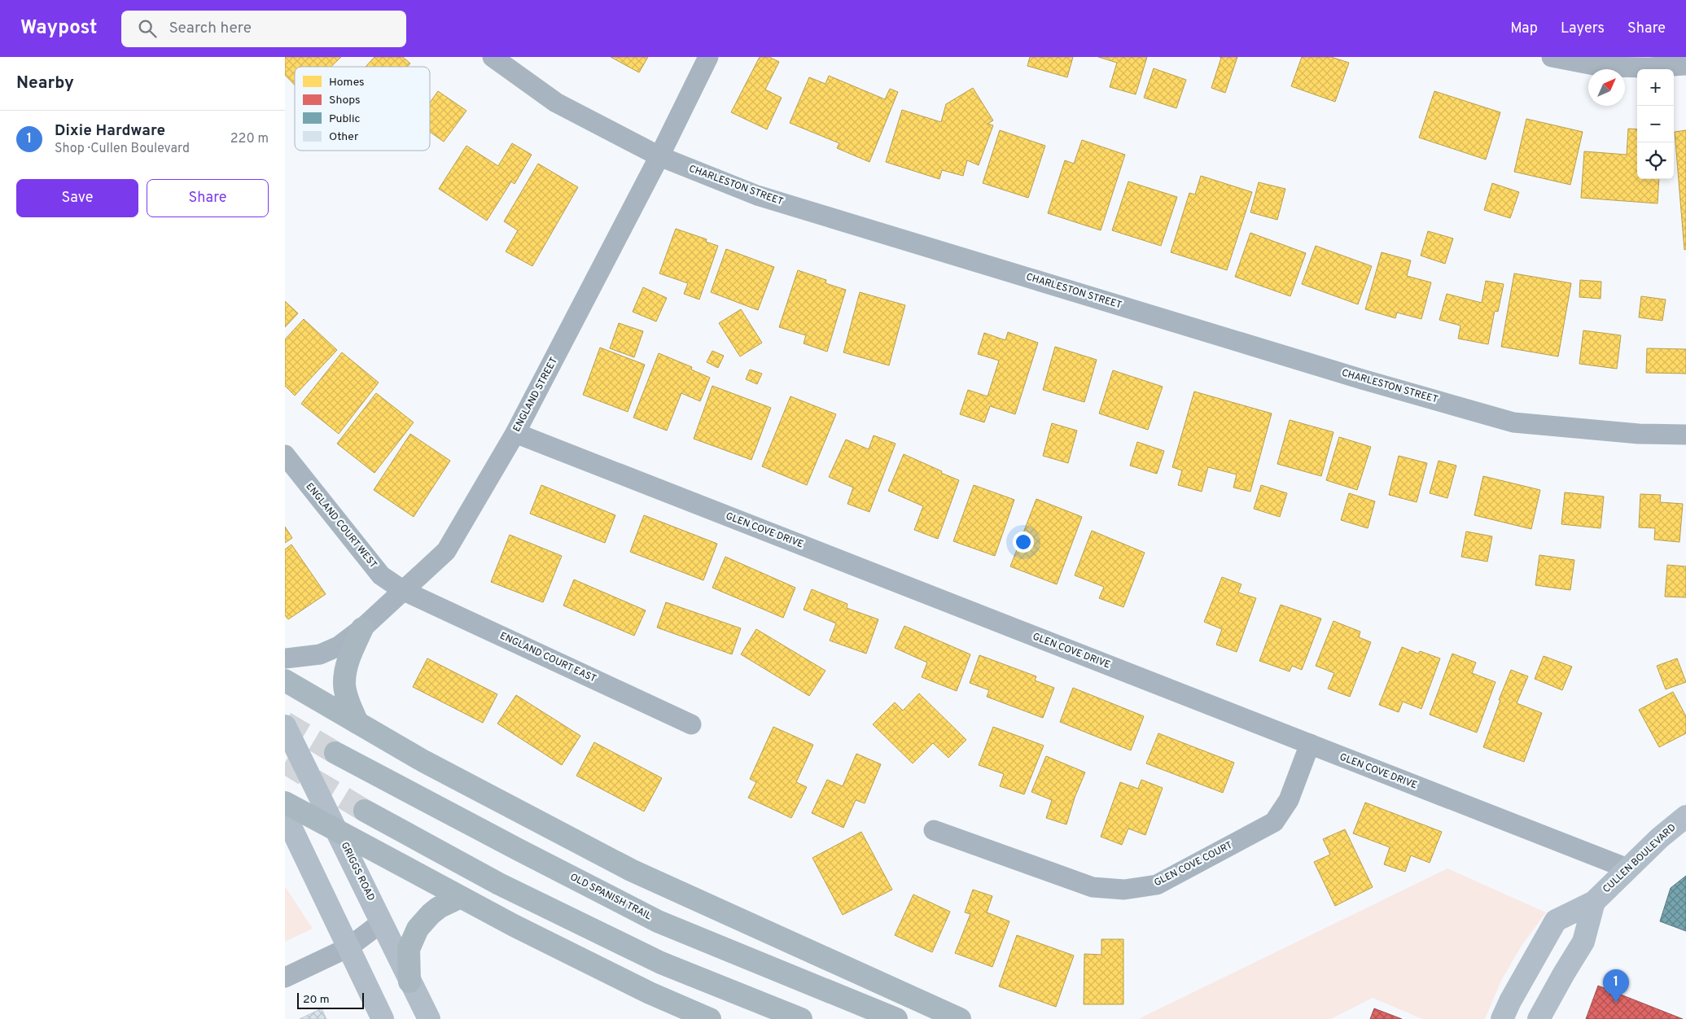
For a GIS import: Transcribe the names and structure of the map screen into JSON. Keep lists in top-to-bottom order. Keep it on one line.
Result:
{"streets":{"main road":["CULLEN BOULEVARD","GRIGGS ROAD","OLD SPANISH TRAIL"],"street":["CHARLESTON STREET","ENGLAND STREET","ENGLAND COURT WEST","GLEN COVE DRIVE","ENGLAND COURT EAST","GLEN COVE COURT"]},"crossings":[["CHARLESTON STREET","ENGLAND STREET"],["ENGLAND STREET","ENGLAND COURT WEST"],["ENGLAND STREET","GLEN COVE DRIVE"],["ENGLAND STREET","ENGLAND COURT EAST"],["ENGLAND COURT WEST","ENGLAND COURT EAST"],["GLEN COVE DRIVE","CULLEN BOULEVARD"],["GLEN COVE DRIVE","GLEN COVE COURT"]],"legend":["Homes","Shops","Public","Other"],"scale_bar":"20 m","north":"top right","page":{"header":"Waypost","search":"Search here","nav":["Map","Layers","Share"],"heading":"Nearby","map_buttons":["+","−"],"list":[{"mark":"1","name":"Dixie Hardware","note":"Shop · Cullen Boulevard","value":"220 m"}],"buttons":["Save","Share"],"pins":"1","scale":"20 m"}}
